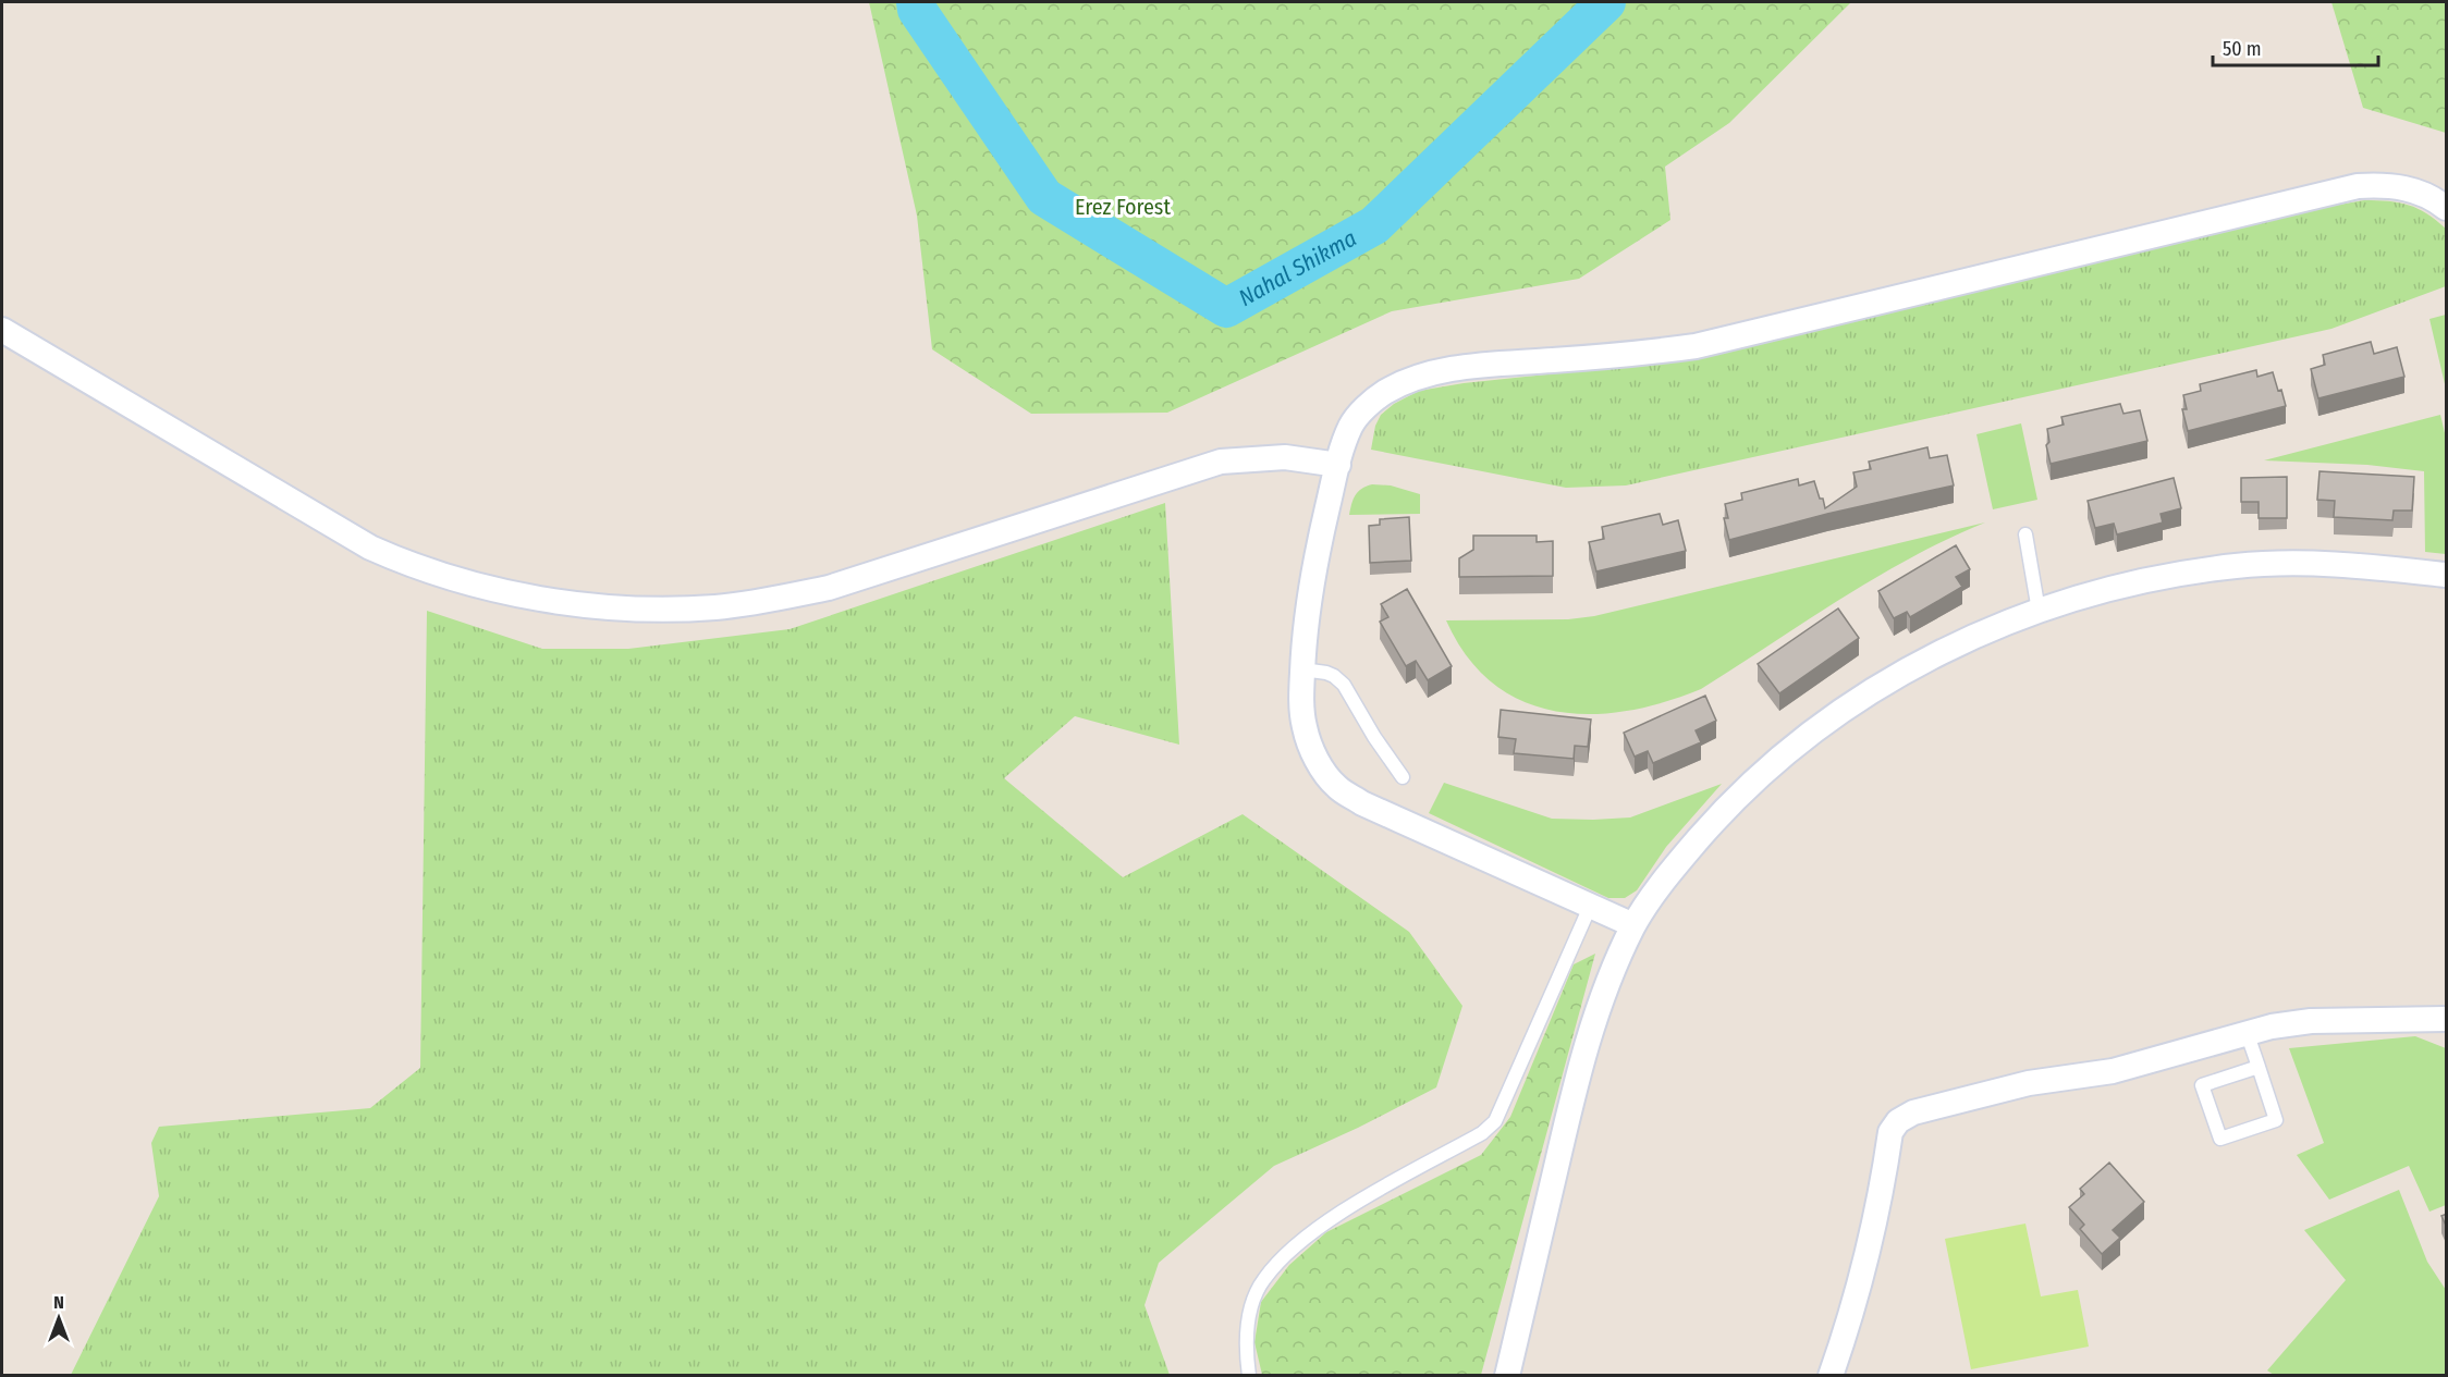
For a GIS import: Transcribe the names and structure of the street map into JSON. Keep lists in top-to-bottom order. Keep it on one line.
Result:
{"water":["Nahal Shikma"],"parks":["Erez Forest"],"scale_bar":"50 m","north":"top"}
